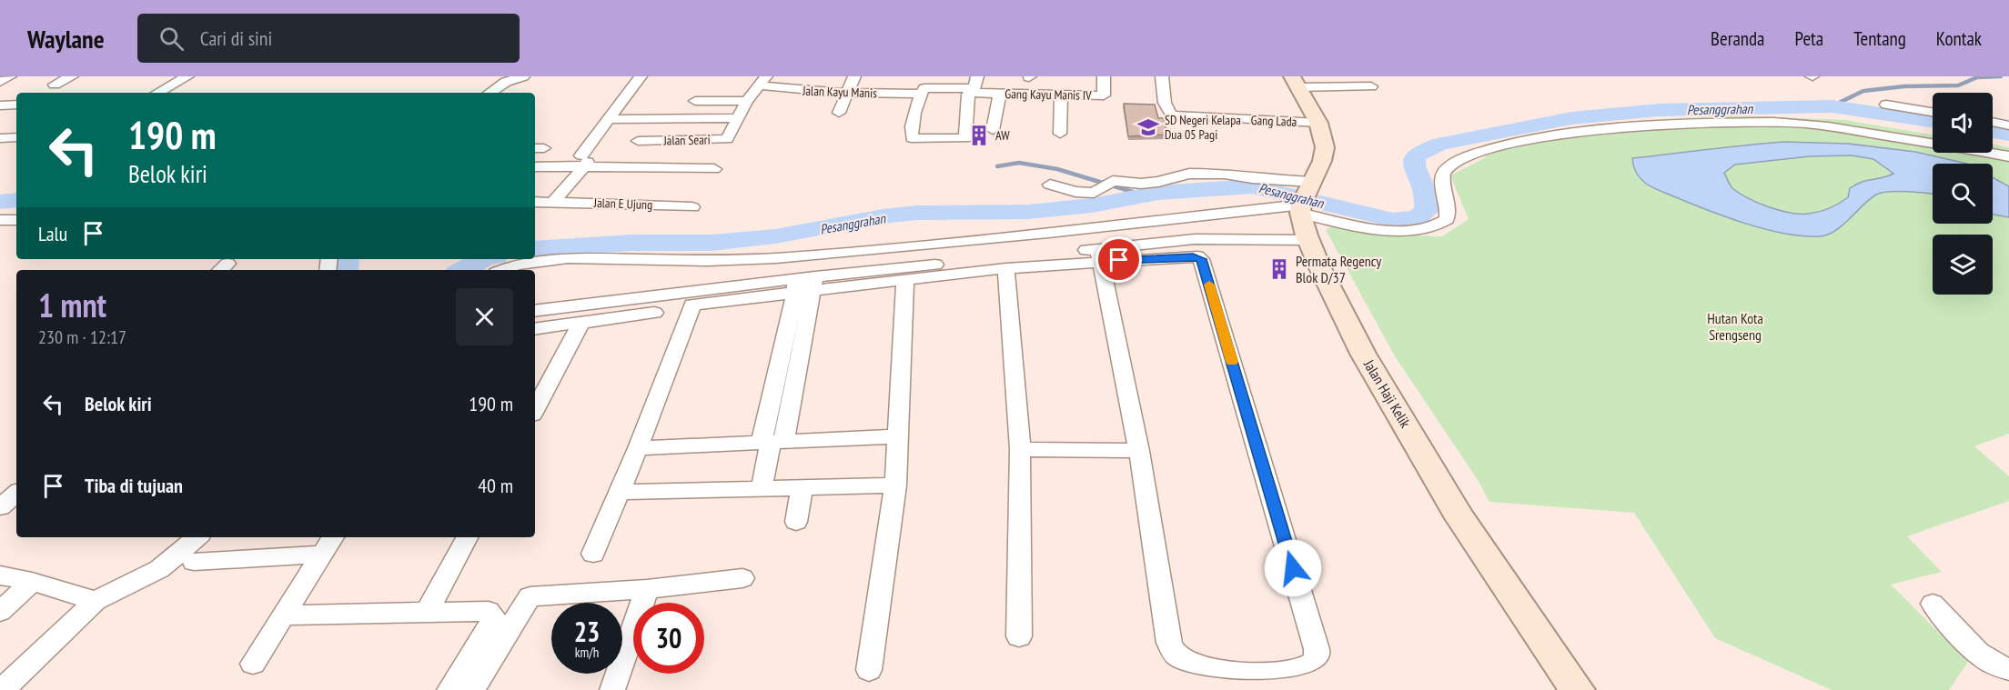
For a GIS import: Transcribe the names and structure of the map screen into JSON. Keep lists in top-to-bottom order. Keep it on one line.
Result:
{"streets":{"street":["Jalan Kayu Manis","Gang Kayu Manis IV","Gang Lada","Jalan Seari","Jalan E Ujung","Jalan Haji Kelik"]},"crossings":[["Jalan Kayu Manis","Gang Kayu Manis IV"],["Jalan Kayu Manis","Jalan Seari"]],"water":["Pesanggrahan"],"parks":["Hutan Kota Srengseng"],"places":{"school or university":["SD Negeri Kelapa Dua 05 Pagi"],"building":["AW","Permata Regency Blok D/37"]},"page":{"header":"Waylane","search":"Cari di sini","nav":["Beranda","Peta","Tentang","Kontak"],"turn":["190 m","Belok kiri"],"then":"Lalu","heading":["1 mnt","230 m · 12:17"],"list":[{"name":"Belok kiri","value":"190 m"},{"name":"Tiba di tujuan","value":"40 m"}],"speed":"23 km/h","limit":"30"}}
